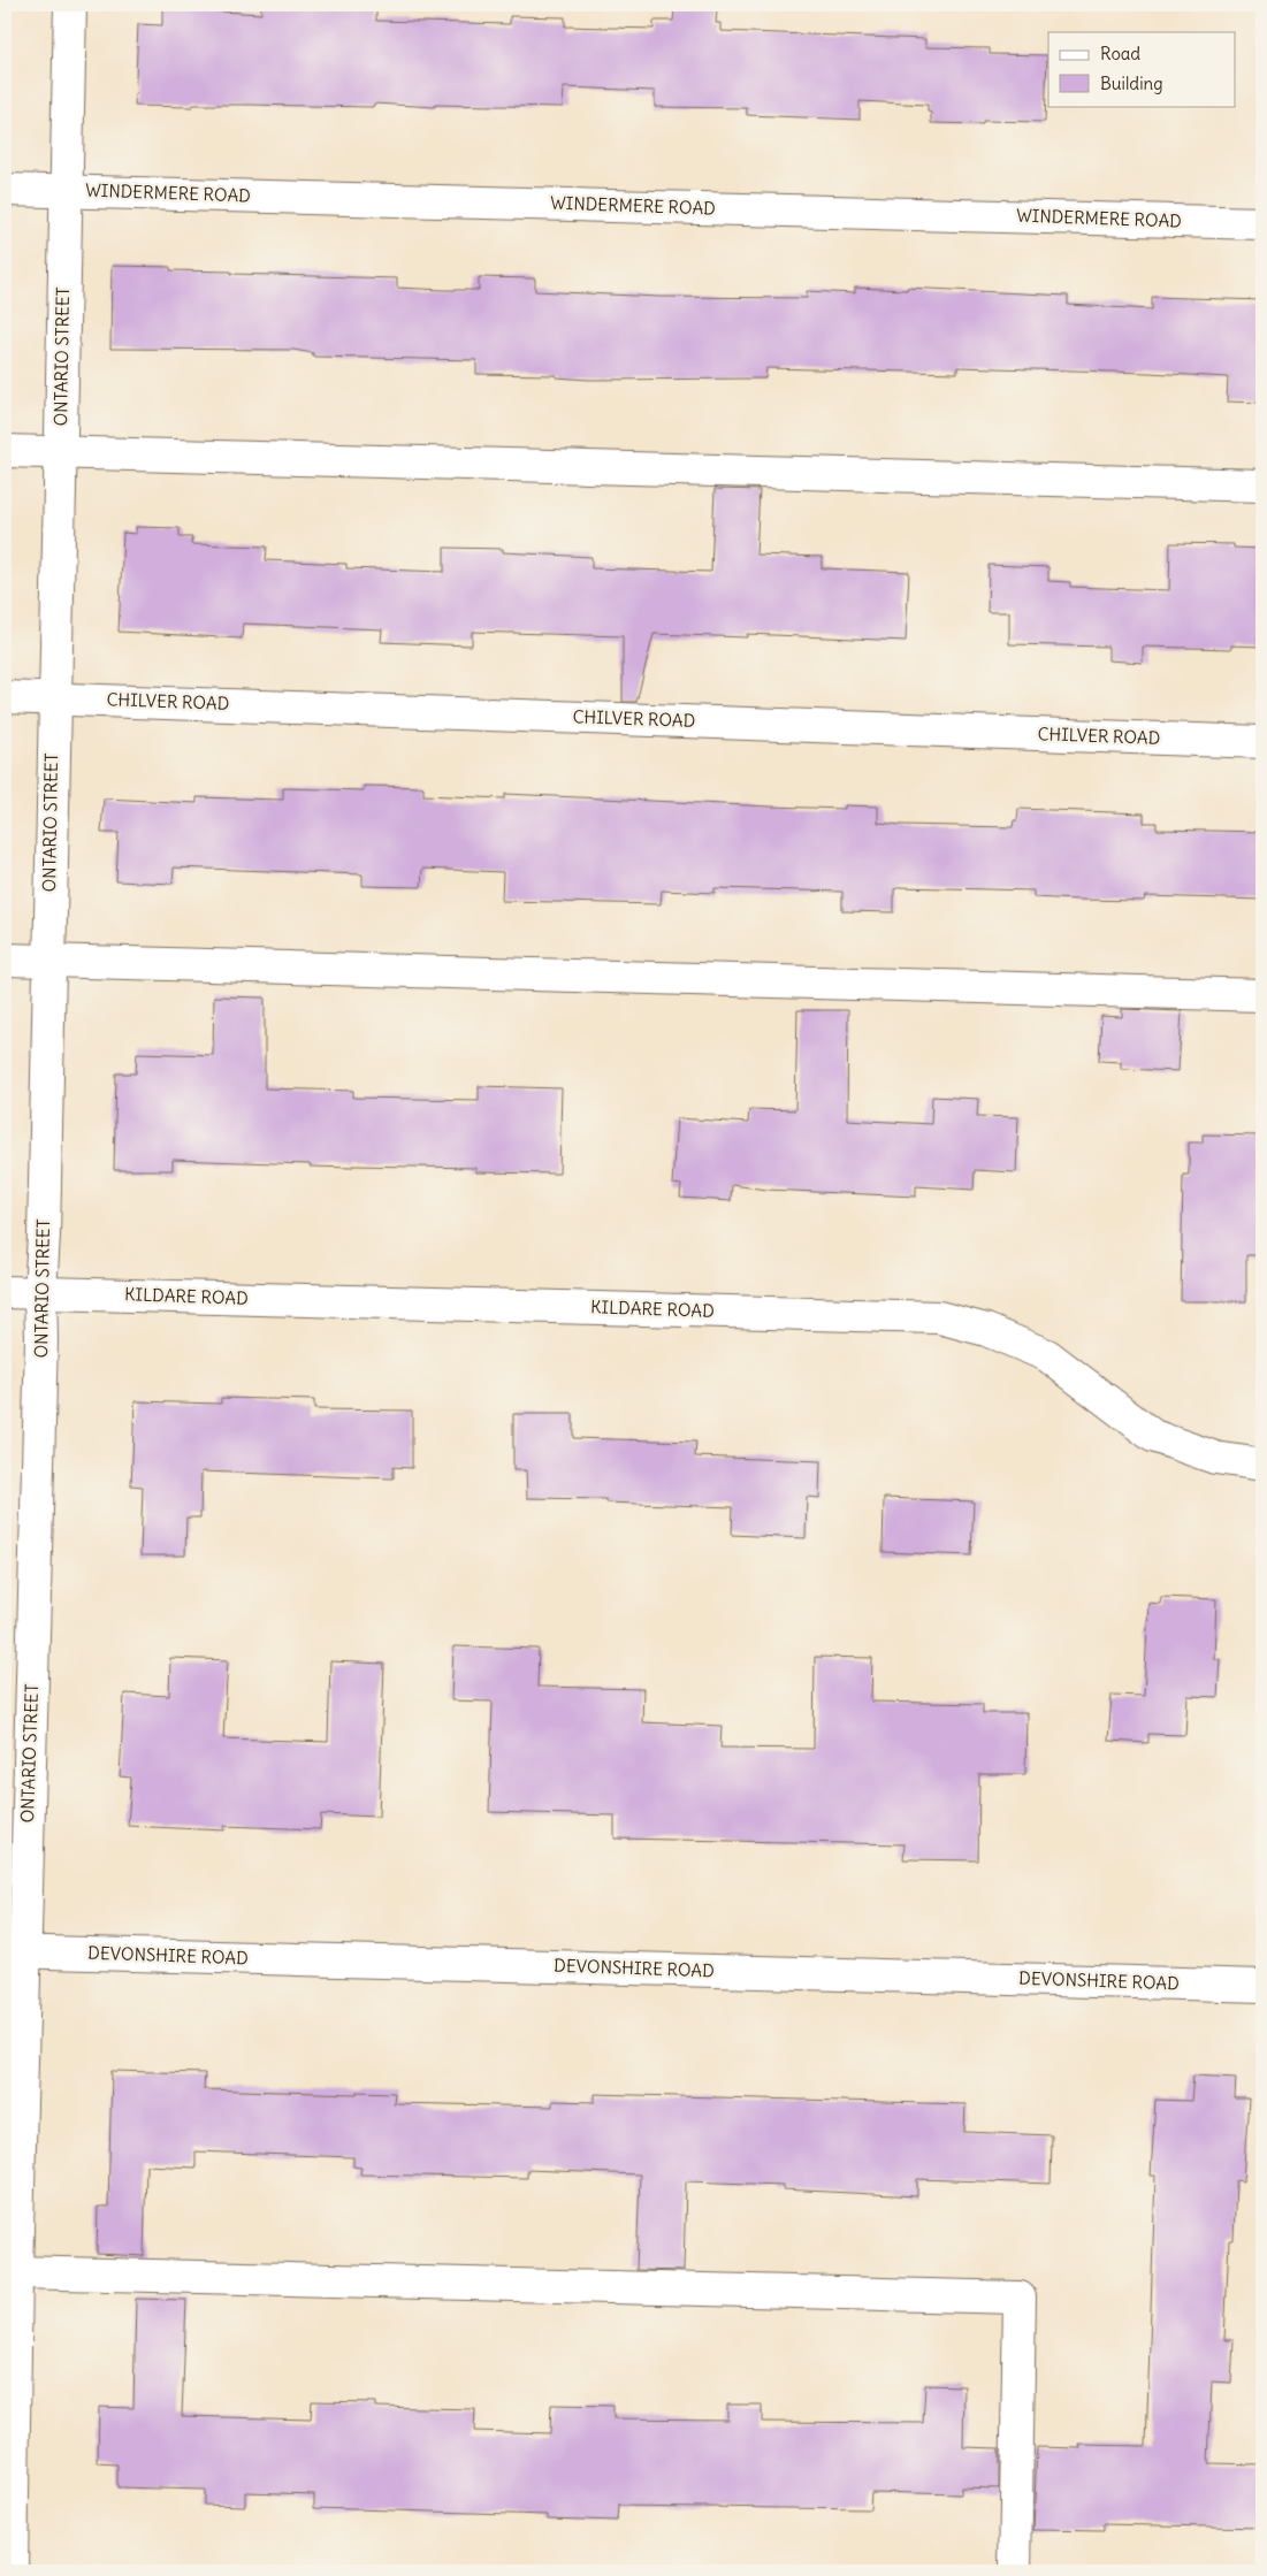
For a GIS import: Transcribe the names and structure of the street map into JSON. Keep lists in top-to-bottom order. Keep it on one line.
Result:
{"streets":{"street":["WINDERMERE ROAD","ONTARIO STREET","CHILVER ROAD","KILDARE ROAD","DEVONSHIRE ROAD"]},"crossings":[["WINDERMERE ROAD","ONTARIO STREET"],["ONTARIO STREET","CHILVER ROAD"],["ONTARIO STREET","KILDARE ROAD"],["ONTARIO STREET","DEVONSHIRE ROAD"]],"legend":["Road","Building"]}
